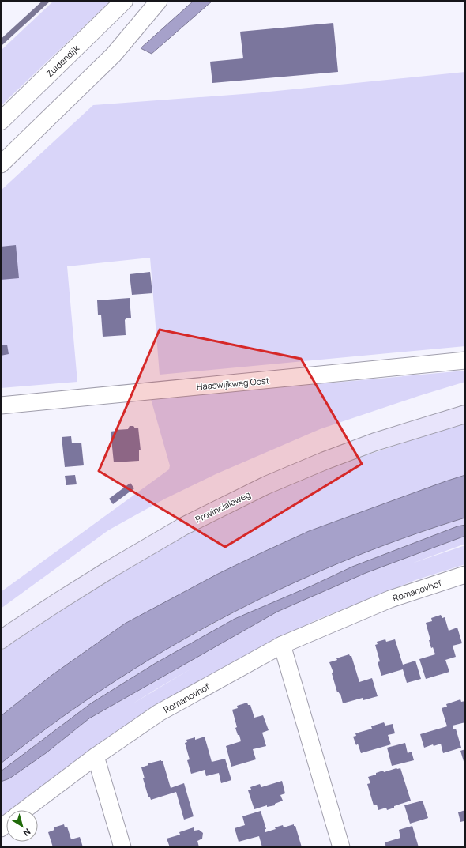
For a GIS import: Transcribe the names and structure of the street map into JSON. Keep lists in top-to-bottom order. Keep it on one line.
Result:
{"streets":{"main road":["Provincialeweg"],"street":["Zuidendijk","Haaswijkweg Oost","Romanovhof"]},"north":"bottom right"}
